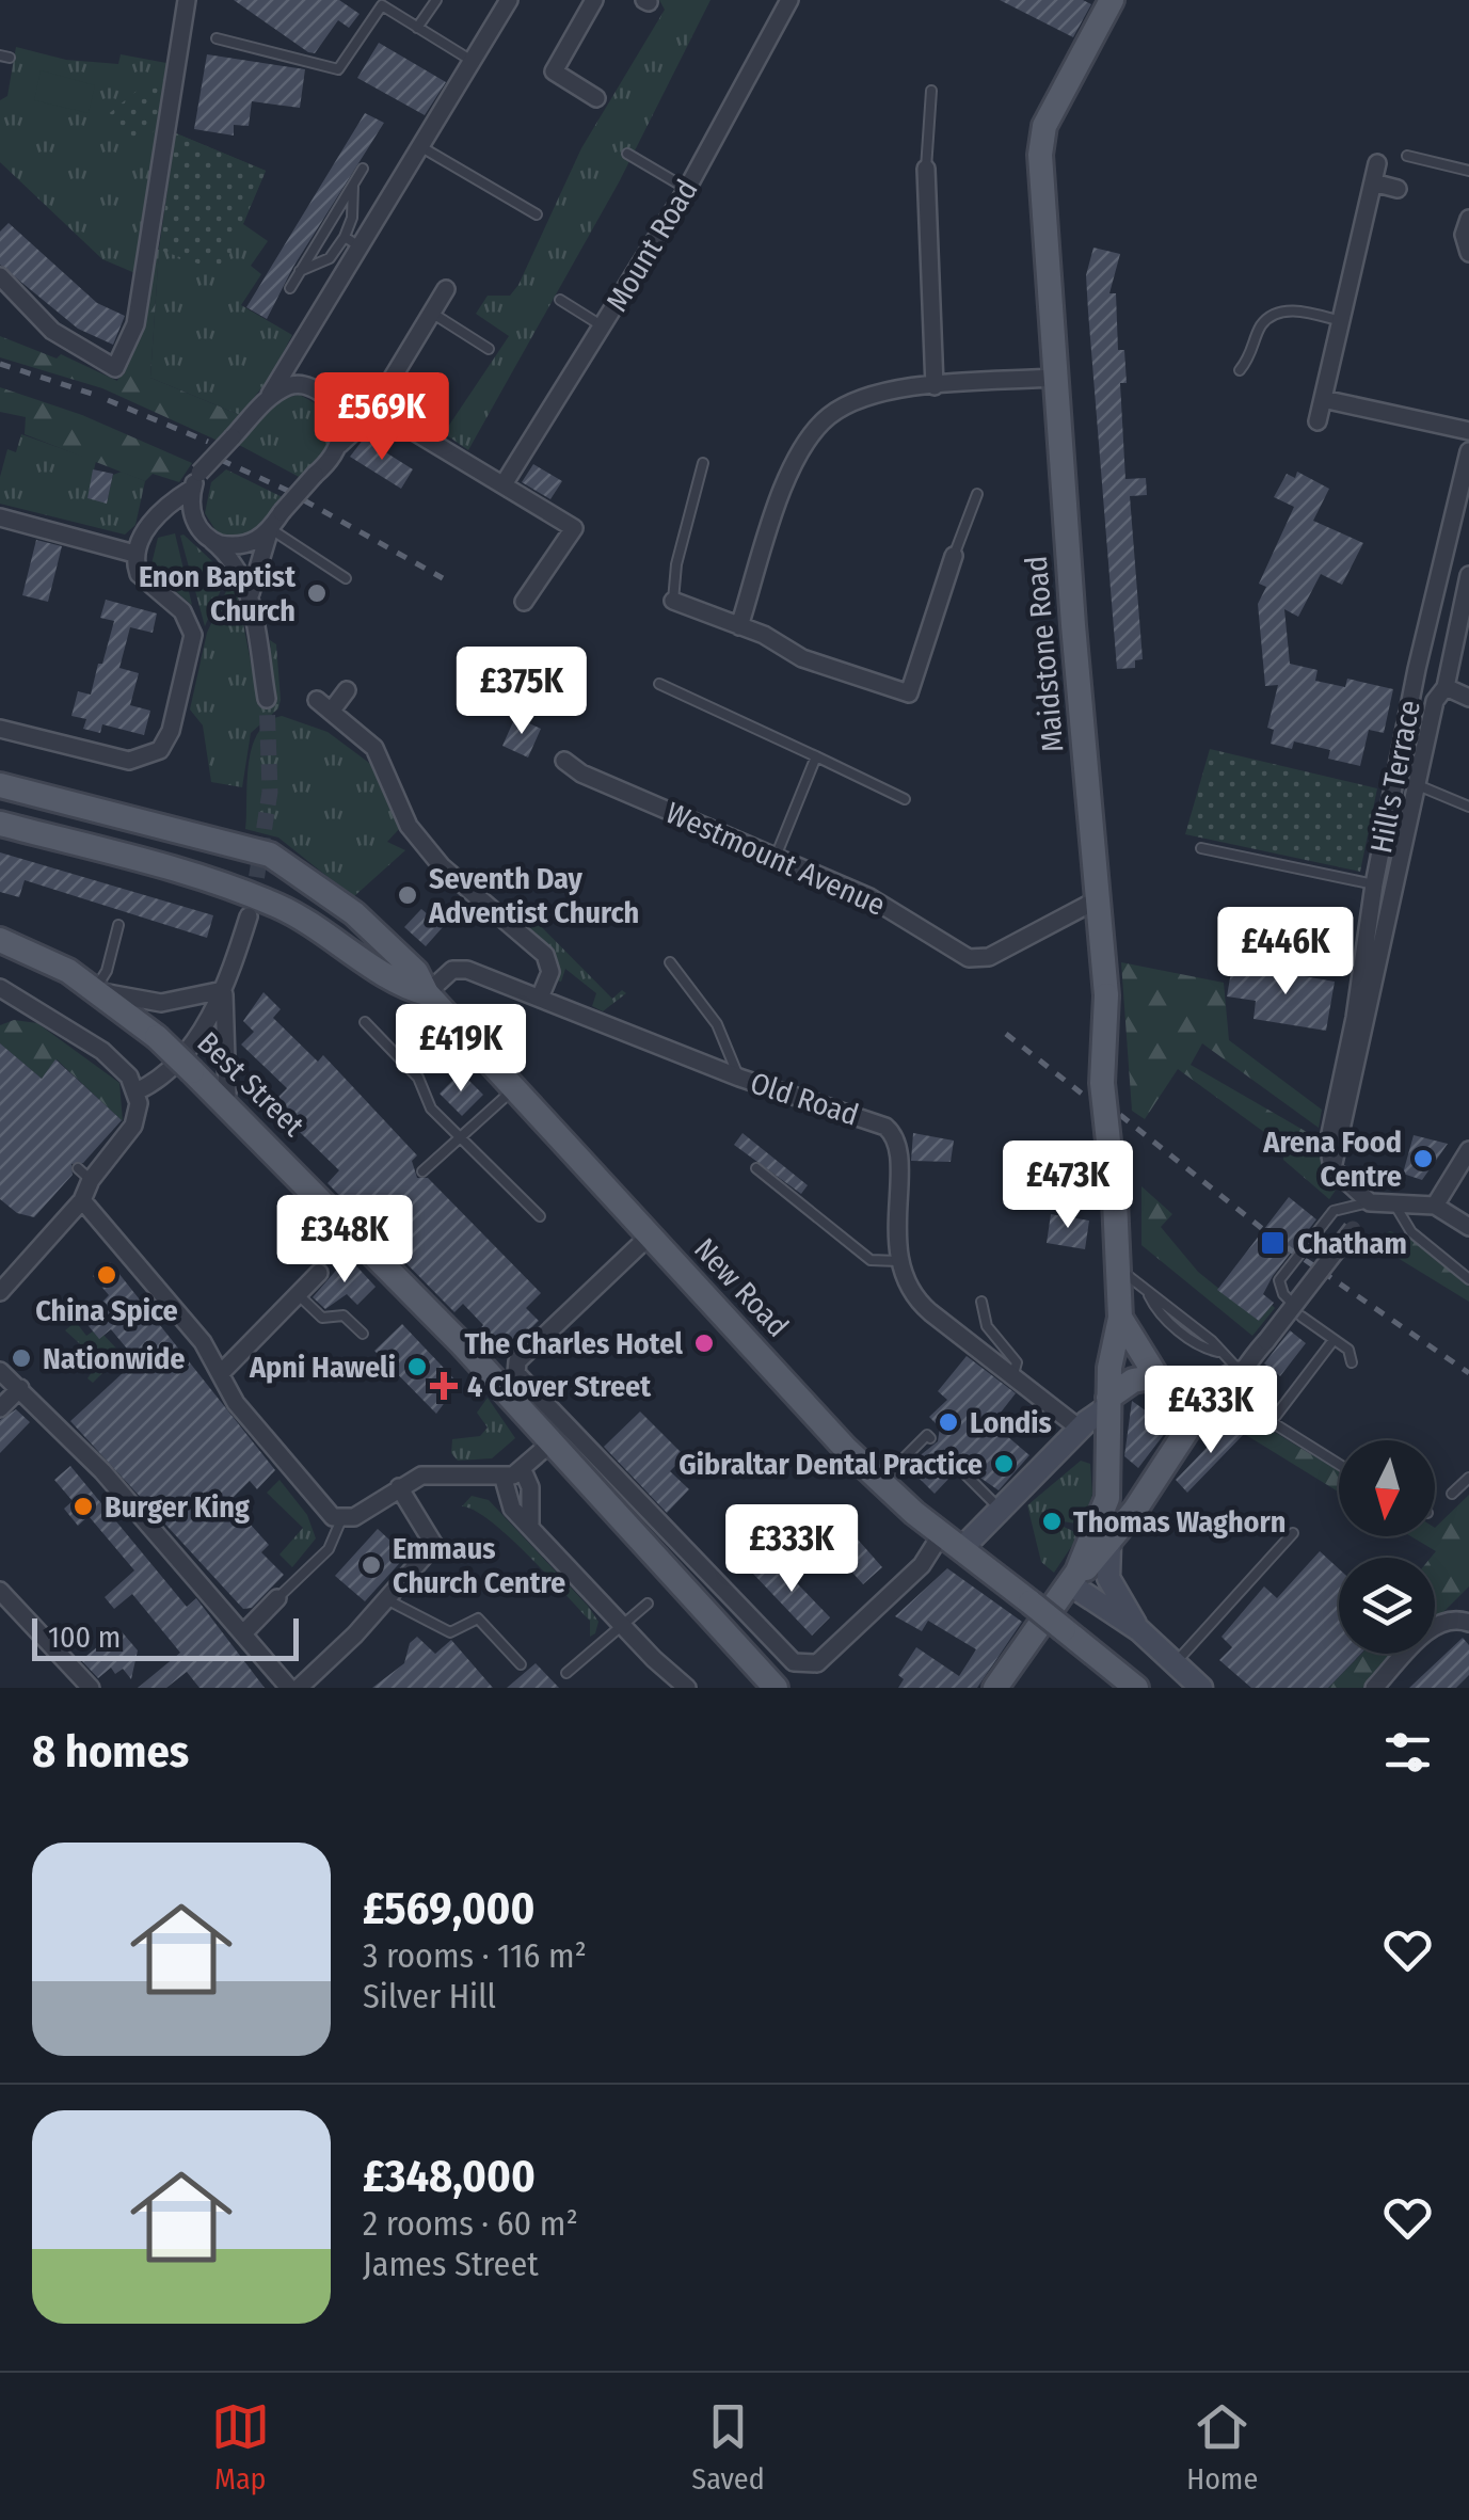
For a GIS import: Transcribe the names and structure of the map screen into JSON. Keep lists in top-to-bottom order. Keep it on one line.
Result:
{"streets":{"main road":["Maidstone Road","Best Street","New Road"],"street":["Mount Road","Hill's Terrace","Westmount Avenue","Old Road"]},"crossings":[["Maidstone Road","Westmount Avenue"],["Old Road","New Road"]],"places":{"other":["Enon Baptist Church","Seventh Day Adventist Church","Arena Food Centre","China Spice","The Charles Hotel","Nationwide","Apni Haweli","Londis","Gibraltar Dental Practice","Burger King","Thomas Waghorn","Emmaus Church Centre"],"transit":["Chatham"],"health":["4 Clover Street"]},"scale_bar":"100 m","north":"bottom","page":{"price":["£569K","£375K","£446K","£419K","£473K","£348K","£433K","£333K"],"scale":"100 m","heading":"8 homes","list":[{"name":"£569,000","note":"3 rooms · 116 m² · Silver Hill"},{"name":"£348,000","note":"2 rooms · 60 m² · James Street"}],"tabs":["Map","Saved","Home"]}}
